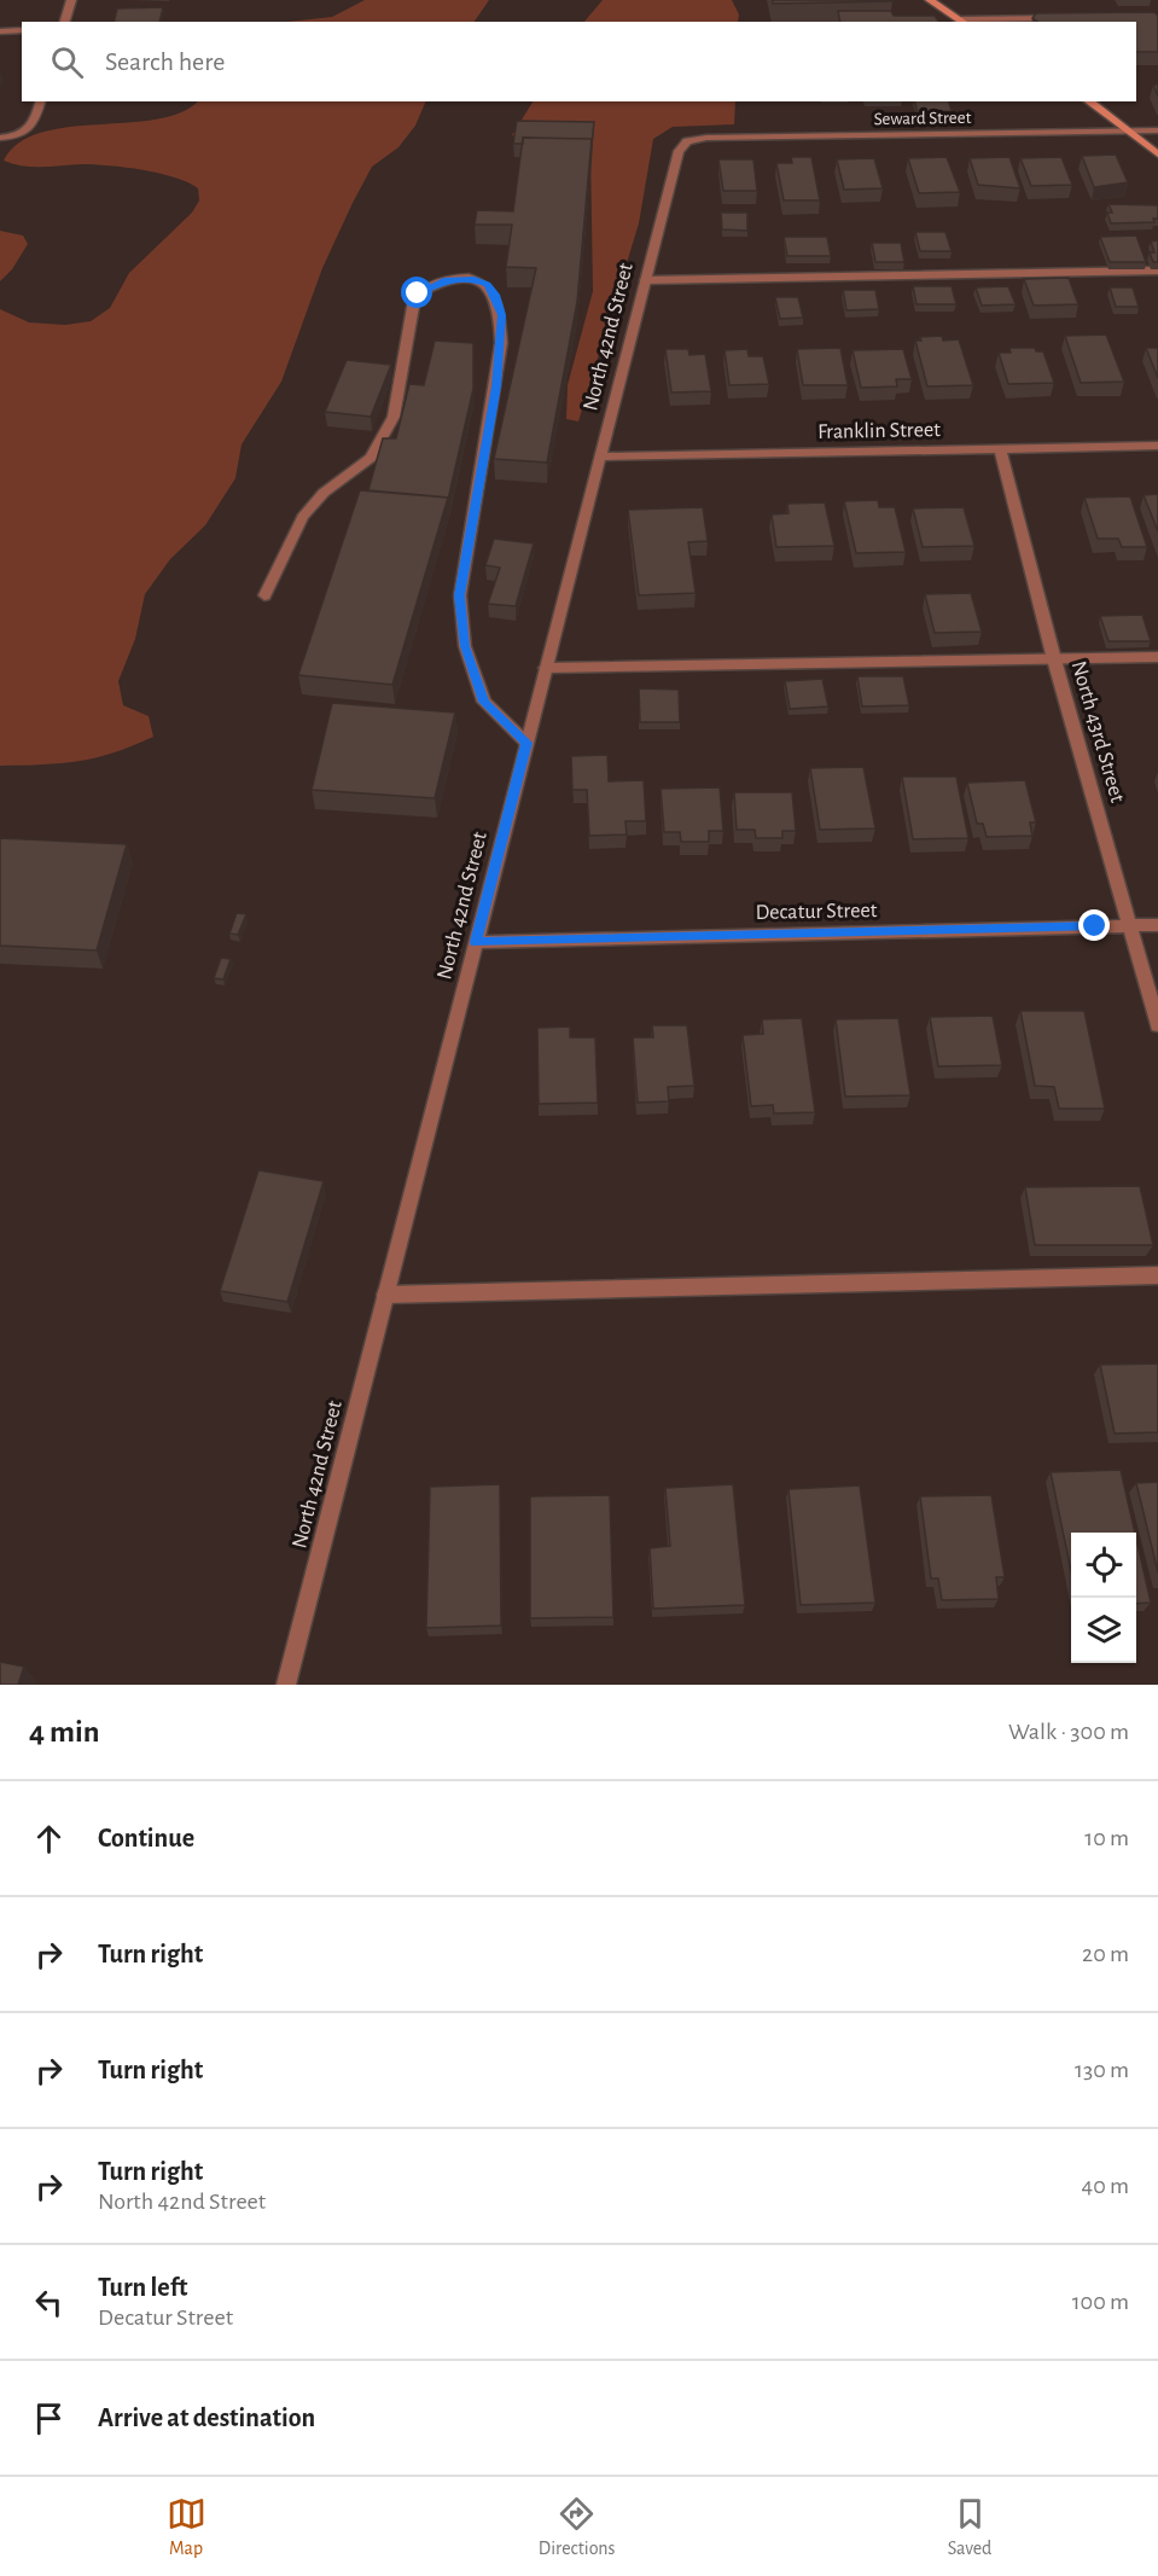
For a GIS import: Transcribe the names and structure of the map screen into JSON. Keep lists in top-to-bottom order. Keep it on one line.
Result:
{"streets":{"street":["Seward Street","North 42nd Street","Franklin Street","North 43rd Street","Decatur Street"]},"crossings":[["Seward Street","North 42nd Street"],["North 42nd Street","Franklin Street"],["North 42nd Street","Decatur Street"],["Franklin Street","North 43rd Street"],["North 43rd Street","Decatur Street"]],"page":{"search":"Search here","heading":["4 min","Walk · 300 m"],"list":[["Continue","10 m"],["Turn right","20 m"],["Turn right","130 m"],["Turn right","North 42nd Street","40 m"],["Turn left","Decatur Street","100 m"],"Arrive at destination"],"nav":["Map","Directions","Saved"]}}
